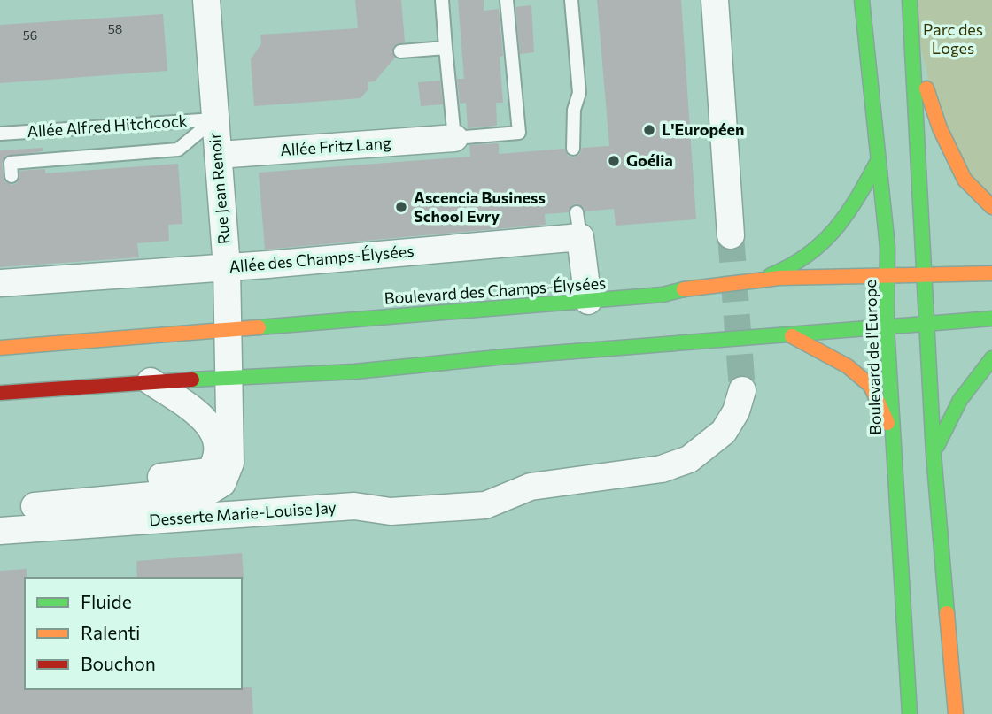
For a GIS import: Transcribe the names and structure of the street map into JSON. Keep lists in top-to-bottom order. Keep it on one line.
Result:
{"streets":{"main road":["Boulevard des Champs-Élysées","Boulevard de l'Europe"],"street":["Allée Fritz Lang","Rue Jean Renoir","Allée des Champs-Élysées","Desserte Marie-Louise Jay"],"lane":["Allée Alfred Hitchcock"]},"crossings":[["Allée Alfred Hitchcock","Rue Jean Renoir"],["Allée Fritz Lang","Rue Jean Renoir"],["Rue Jean Renoir","Allée des Champs-Élysées"],["Rue Jean Renoir","Boulevard des Champs-Élysées"],["Allée des Champs-Élysées","Boulevard des Champs-Élysées"],["Boulevard des Champs-Élysées","Boulevard de l'Europe"]],"parks":["Parc des Loges"],"places":["L'Européen","Goélia","Ascencia Business School Evry"],"house_numbers":["58","56"],"legend":["Fluide","Ralenti","Bouchon"]}
